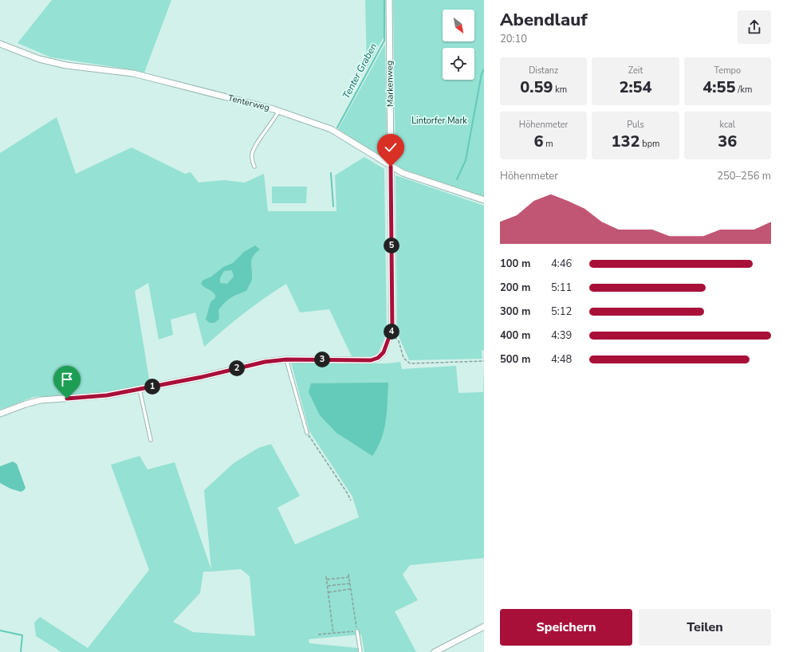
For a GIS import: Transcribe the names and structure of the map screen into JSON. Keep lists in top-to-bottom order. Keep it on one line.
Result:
{"streets":{"street":["Markenweg","Tenterweg"]},"crossings":[["Markenweg","Tenterweg"]],"water":["Tenter Graben"],"parks":["Lintorfer Mark"],"north":"bottom right","page":{"heading":["Abendlauf","20:10"],"stats":[["Distanz","0.59 km"],["Zeit","2:54"],["Tempo","4:55 /km"],["Höhenmeter","6 m"],["Puls","132 bpm"],["kcal","36"]],"chart":["Höhenmeter","250–256 m"],"pins":["5","4","3","2","1"],"list":[{"name":"100 m","note":"4:46"},{"name":"200 m","note":"5:11"},{"name":"300 m","note":"5:12"},{"name":"400 m","note":"4:39"},{"name":"500 m","note":"4:48"}],"buttons":["Speichern","Teilen"]}}
